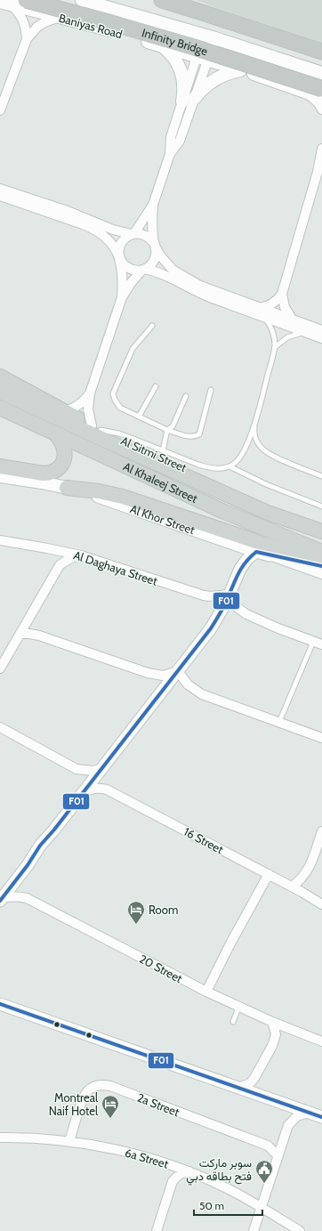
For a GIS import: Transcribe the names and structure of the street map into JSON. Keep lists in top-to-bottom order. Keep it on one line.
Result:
{"streets":{"highway":["Infinity Bridge"],"main road":["Baniyas Road","Al Sitmi Street","Al Khaleej Street","Al Khor Street"],"street":["Al Daghaya Street","16 Street","20 Street","2a Street","6a Street"]},"crossings":[["Al Sitmi Street","Al Khaleej Street"],["2a Street","6a Street"]],"places":{"hotel":["Room","Montreal Naif Hotel"],"public building":["سوبر ماركت فتح بطاقه دبي"]},"lines":["transit line F01"],"scale_bar":"50 m"}
